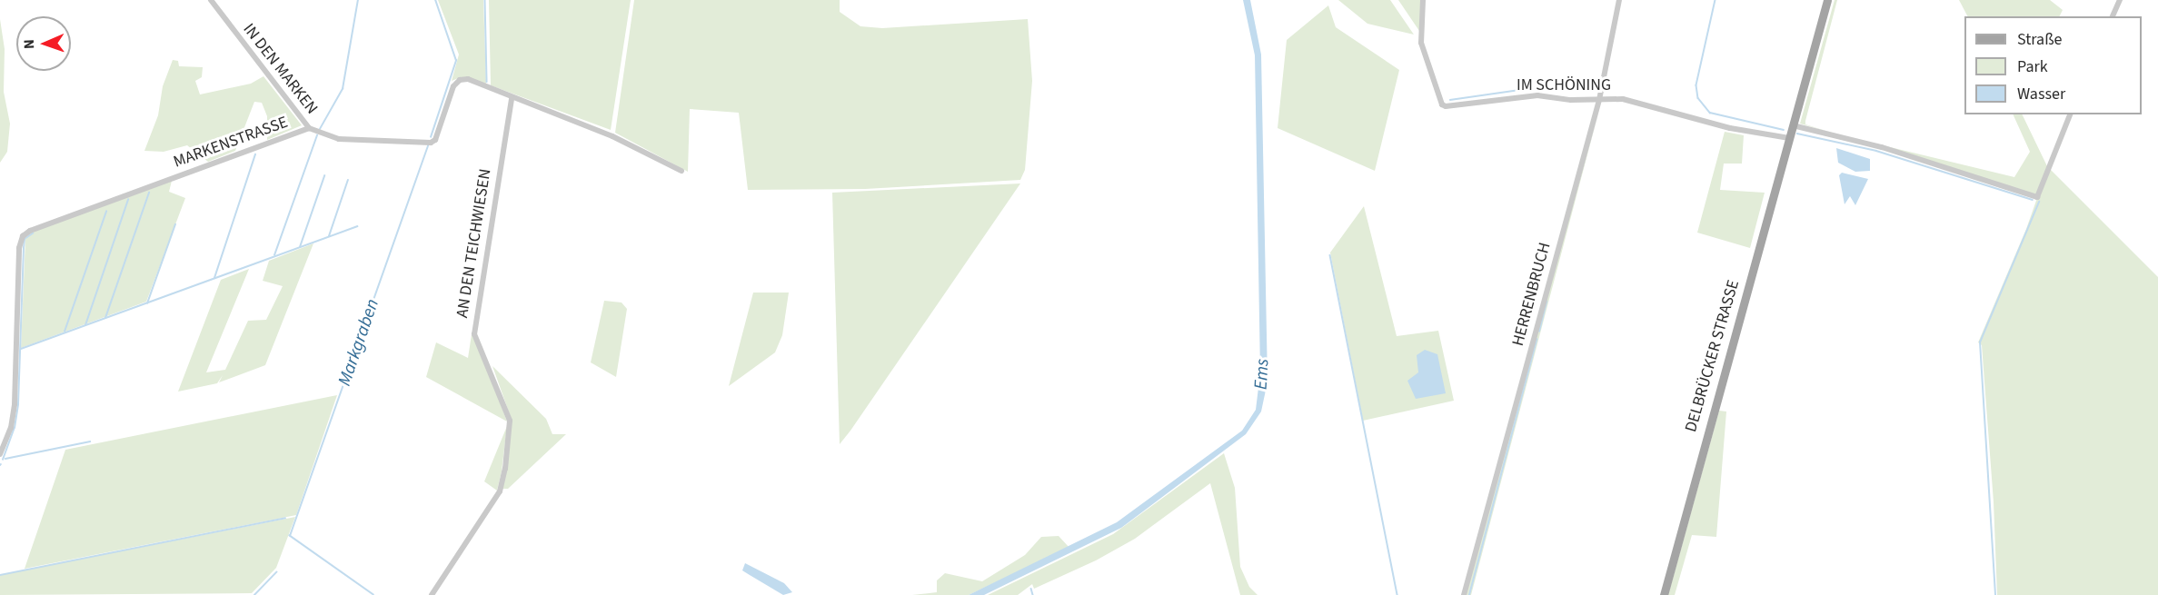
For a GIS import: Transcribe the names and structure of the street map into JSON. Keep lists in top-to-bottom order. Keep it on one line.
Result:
{"streets":{"main road":["DELBRÜCKER STRASSE"],"street":["IN DEN MARKEN","IM SCHÖNING","MARKENSTRASSE","AN DEN TEICHWIESEN","HERRENBRUCH"]},"crossings":[["IN DEN MARKEN","MARKENSTRASSE"],["IM SCHÖNING","HERRENBRUCH"],["IM SCHÖNING","DELBRÜCKER STRASSE"],["MARKENSTRASSE","AN DEN TEICHWIESEN"]],"water":["Markgraben","Ems"],"legend":["Straße","Park","Wasser"],"north":"left"}
